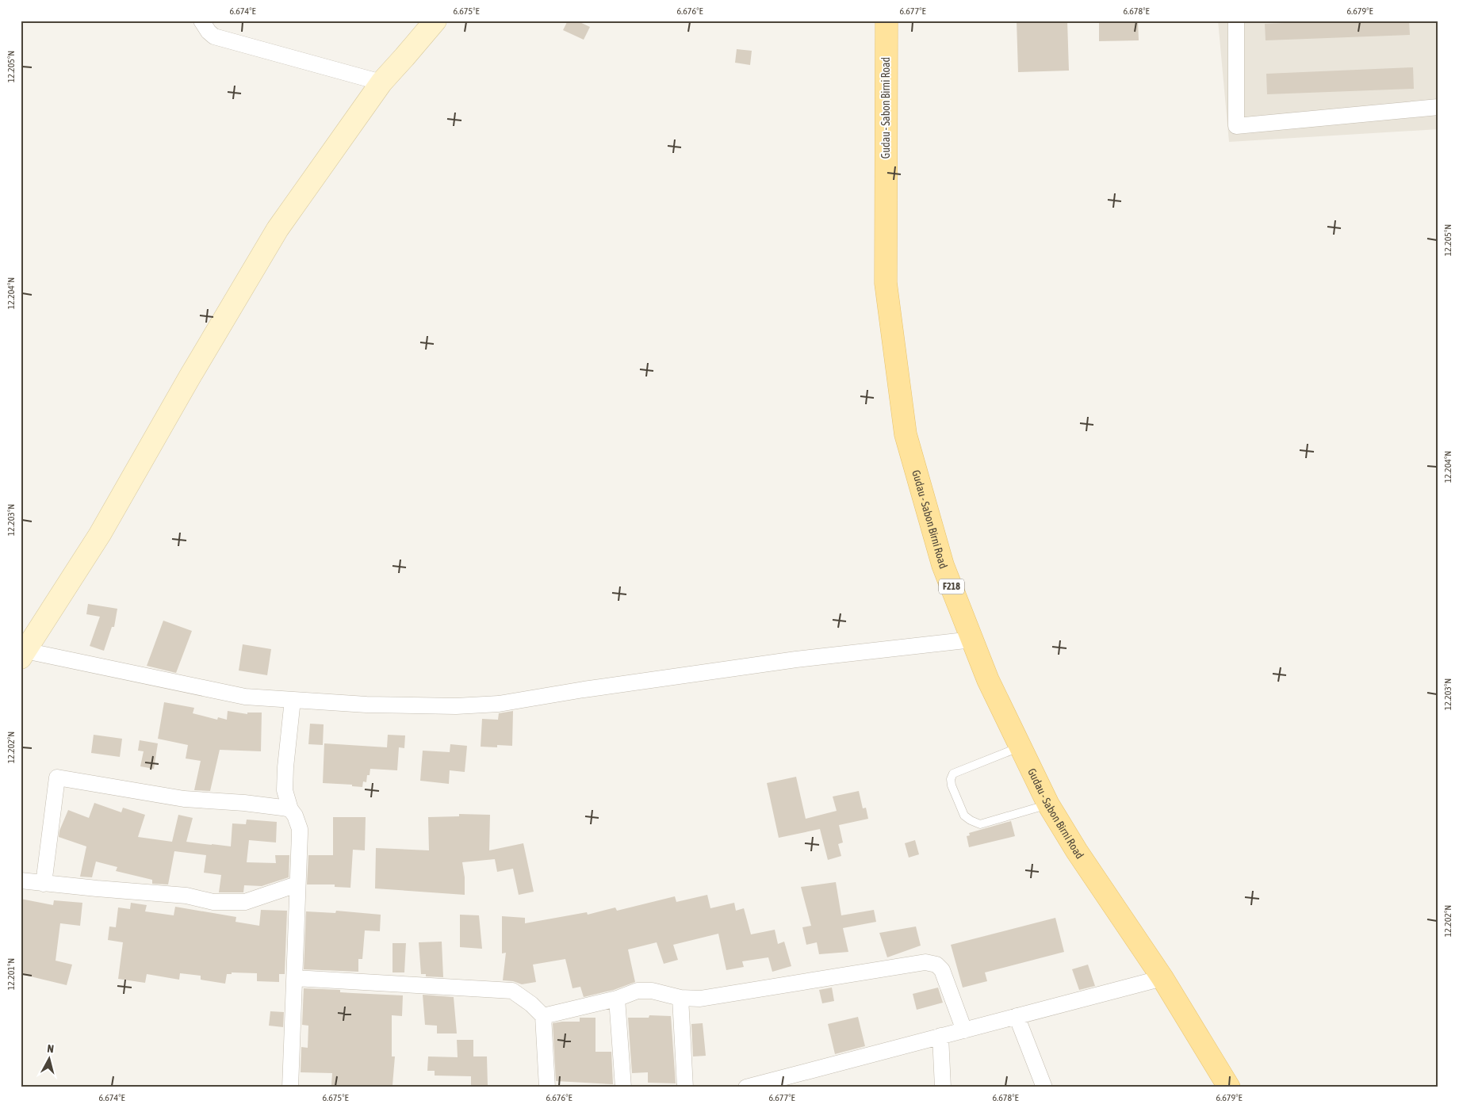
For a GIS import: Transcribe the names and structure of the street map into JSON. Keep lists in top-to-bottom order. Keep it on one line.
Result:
{"streets":{"main road":["Gudau - Sabon Birni Road","F218"]},"north":"top","coordinates":["6.674°E","6.675°E","6.676°E","6.677°E","6.678°E","6.679°E","12.205°N","12.204°N","12.203°N","12.202°N","12.201°N"]}
